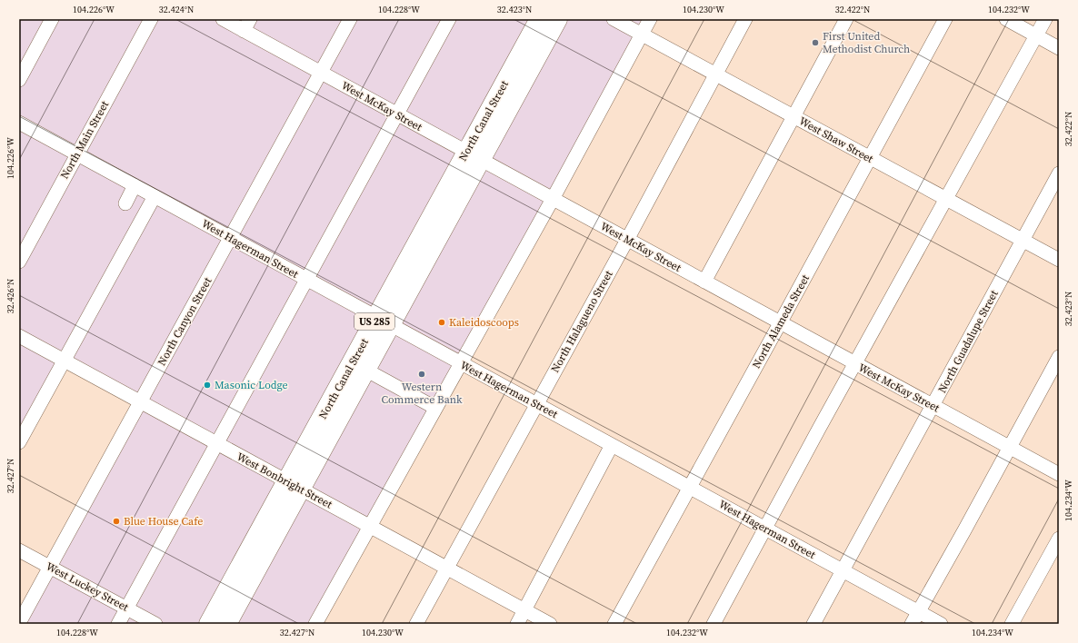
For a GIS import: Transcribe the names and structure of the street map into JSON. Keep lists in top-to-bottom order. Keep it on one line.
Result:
{"streets":{"highway":["North Canal Street","US 285"],"street":["West McKay Street","North Main Street","West Shaw Street","West Hagerman Street","North Canyon Street","North Halagueno Street","North Alameda Street","North Guadalupe Street","West Bonbright Street","West Luckey Street"]},"crossings":[["West McKay Street","North Canal Street"],["West McKay Street","North Canyon Street"],["West McKay Street","North Halagueno Street"],["West McKay Street","North Alameda Street"],["West McKay Street","North Guadalupe Street"],["North Canal Street","West Hagerman Street"],["North Canal Street","West Bonbright Street"],["North Main Street","West Hagerman Street"],["West Shaw Street","North Halagueno Street"],["West Shaw Street","North Alameda Street"],["West Shaw Street","North Guadalupe Street"],["West Hagerman Street","North Canyon Street"],["West Hagerman Street","North Halagueno Street"],["West Hagerman Street","North Alameda Street"],["West Hagerman Street","North Guadalupe Street"],["North Canyon Street","West Bonbright Street"],["North Canyon Street","West Luckey Street"],["North Halagueno Street","West Bonbright Street"]],"places":["First United Methodist Church","Kaleidoscoops","Western Commerce Bank","Masonic Lodge","Blue House Cafe"],"coordinates":["104.226°W","32.424°N","104.228°W","32.423°N","104.230°W","32.422°N","104.232°W","32.426°N","32.427°N","104.234°W"]}
